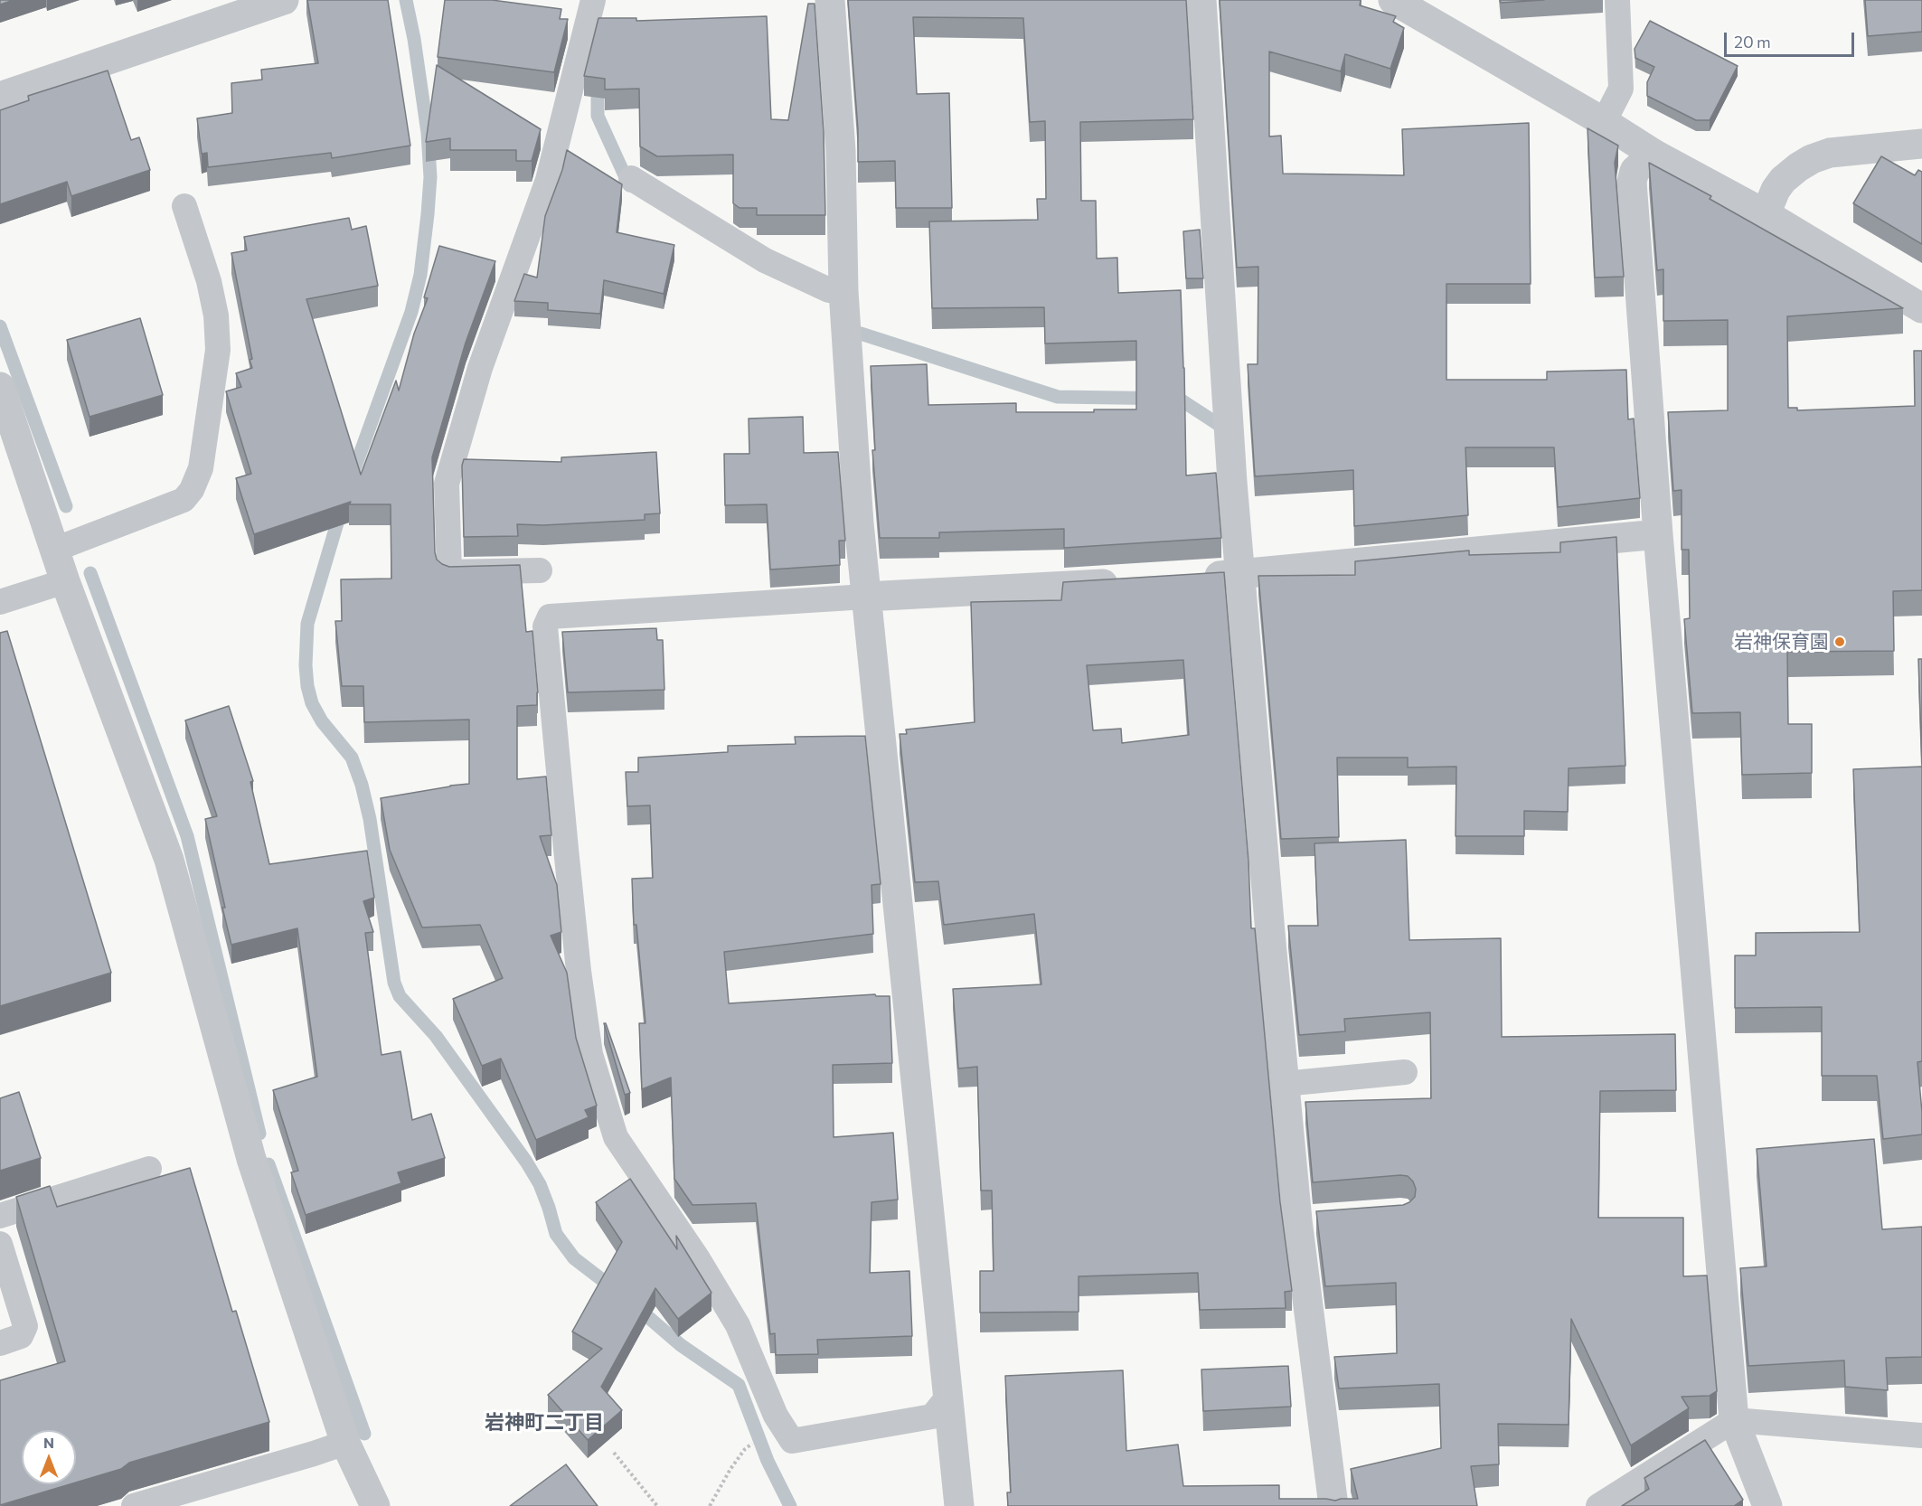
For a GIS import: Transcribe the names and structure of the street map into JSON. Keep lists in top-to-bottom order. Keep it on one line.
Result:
{"districts":["岩神町二丁目"],"places":["岩神保育園"],"scale_bar":"20 m","north":"top"}
